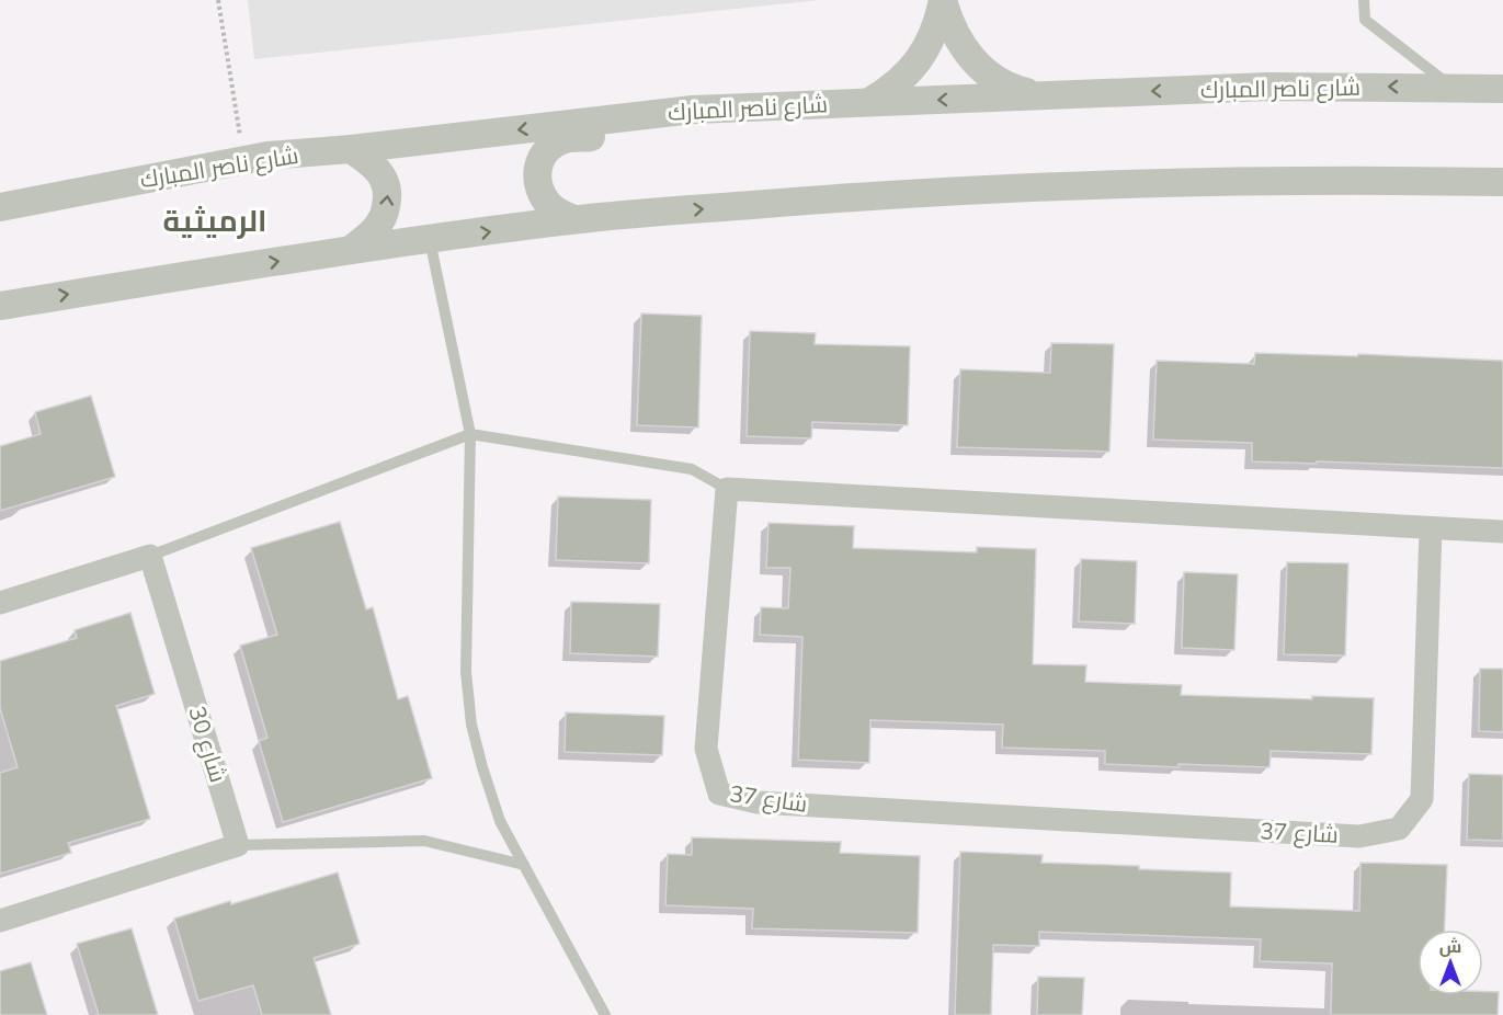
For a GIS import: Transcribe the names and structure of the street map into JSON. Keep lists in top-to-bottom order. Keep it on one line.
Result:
{"streets":{"street":["شارع ناصر المبارك","شارع 30","شارع 37"]},"districts":["الرميثية"],"north":"top"}
